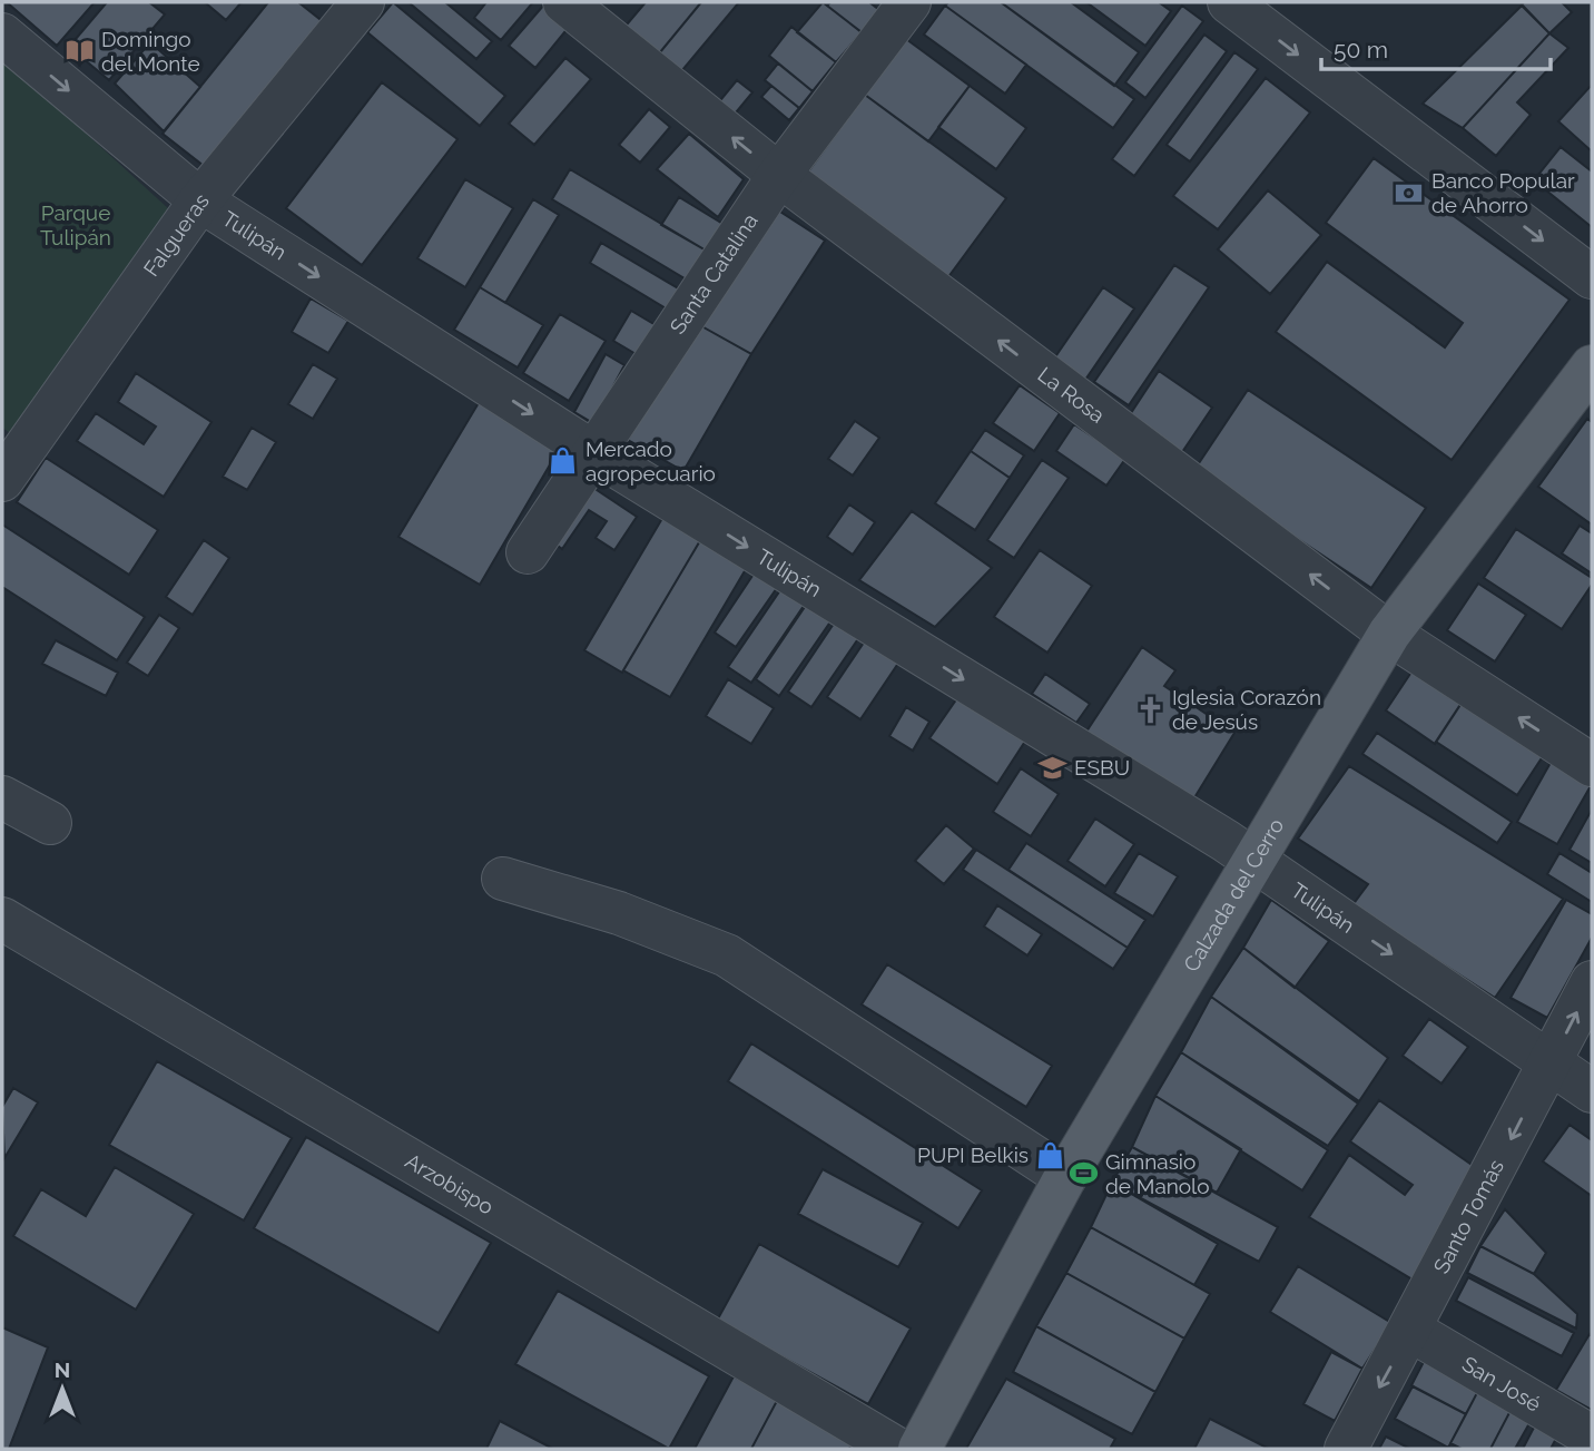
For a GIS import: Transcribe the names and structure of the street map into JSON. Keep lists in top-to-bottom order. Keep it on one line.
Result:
{"streets":{"main road":["Calzada del Cerro"],"street":["Falgueras","Tulipán","Santa Catalina","La Rosa","Arzobispo","Santo Tomás","San José"]},"crossings":[["Falgueras","Tulipán"],["Tulipán","Santa Catalina"],["Tulipán","Calzada del Cerro"],["Tulipán","Santo Tomás"],["Santa Catalina","La Rosa"],["La Rosa","Calzada del Cerro"],["Santo Tomás","San José"]],"one_way":["Tulipán","La Rosa"],"parks":["Parque Tulipán"],"places":{"library":["Domingo del Monte"],"bank":["Banco Popular de Ahorro"],"shop":["Mercado agropecuario","PUPI Belkis"],"church":["Iglesia Corazón de Jesús"],"school or university":["ESBU"],"sports":["Gimnasio de Manolo"]},"scale_bar":"50 m","north":"top"}
